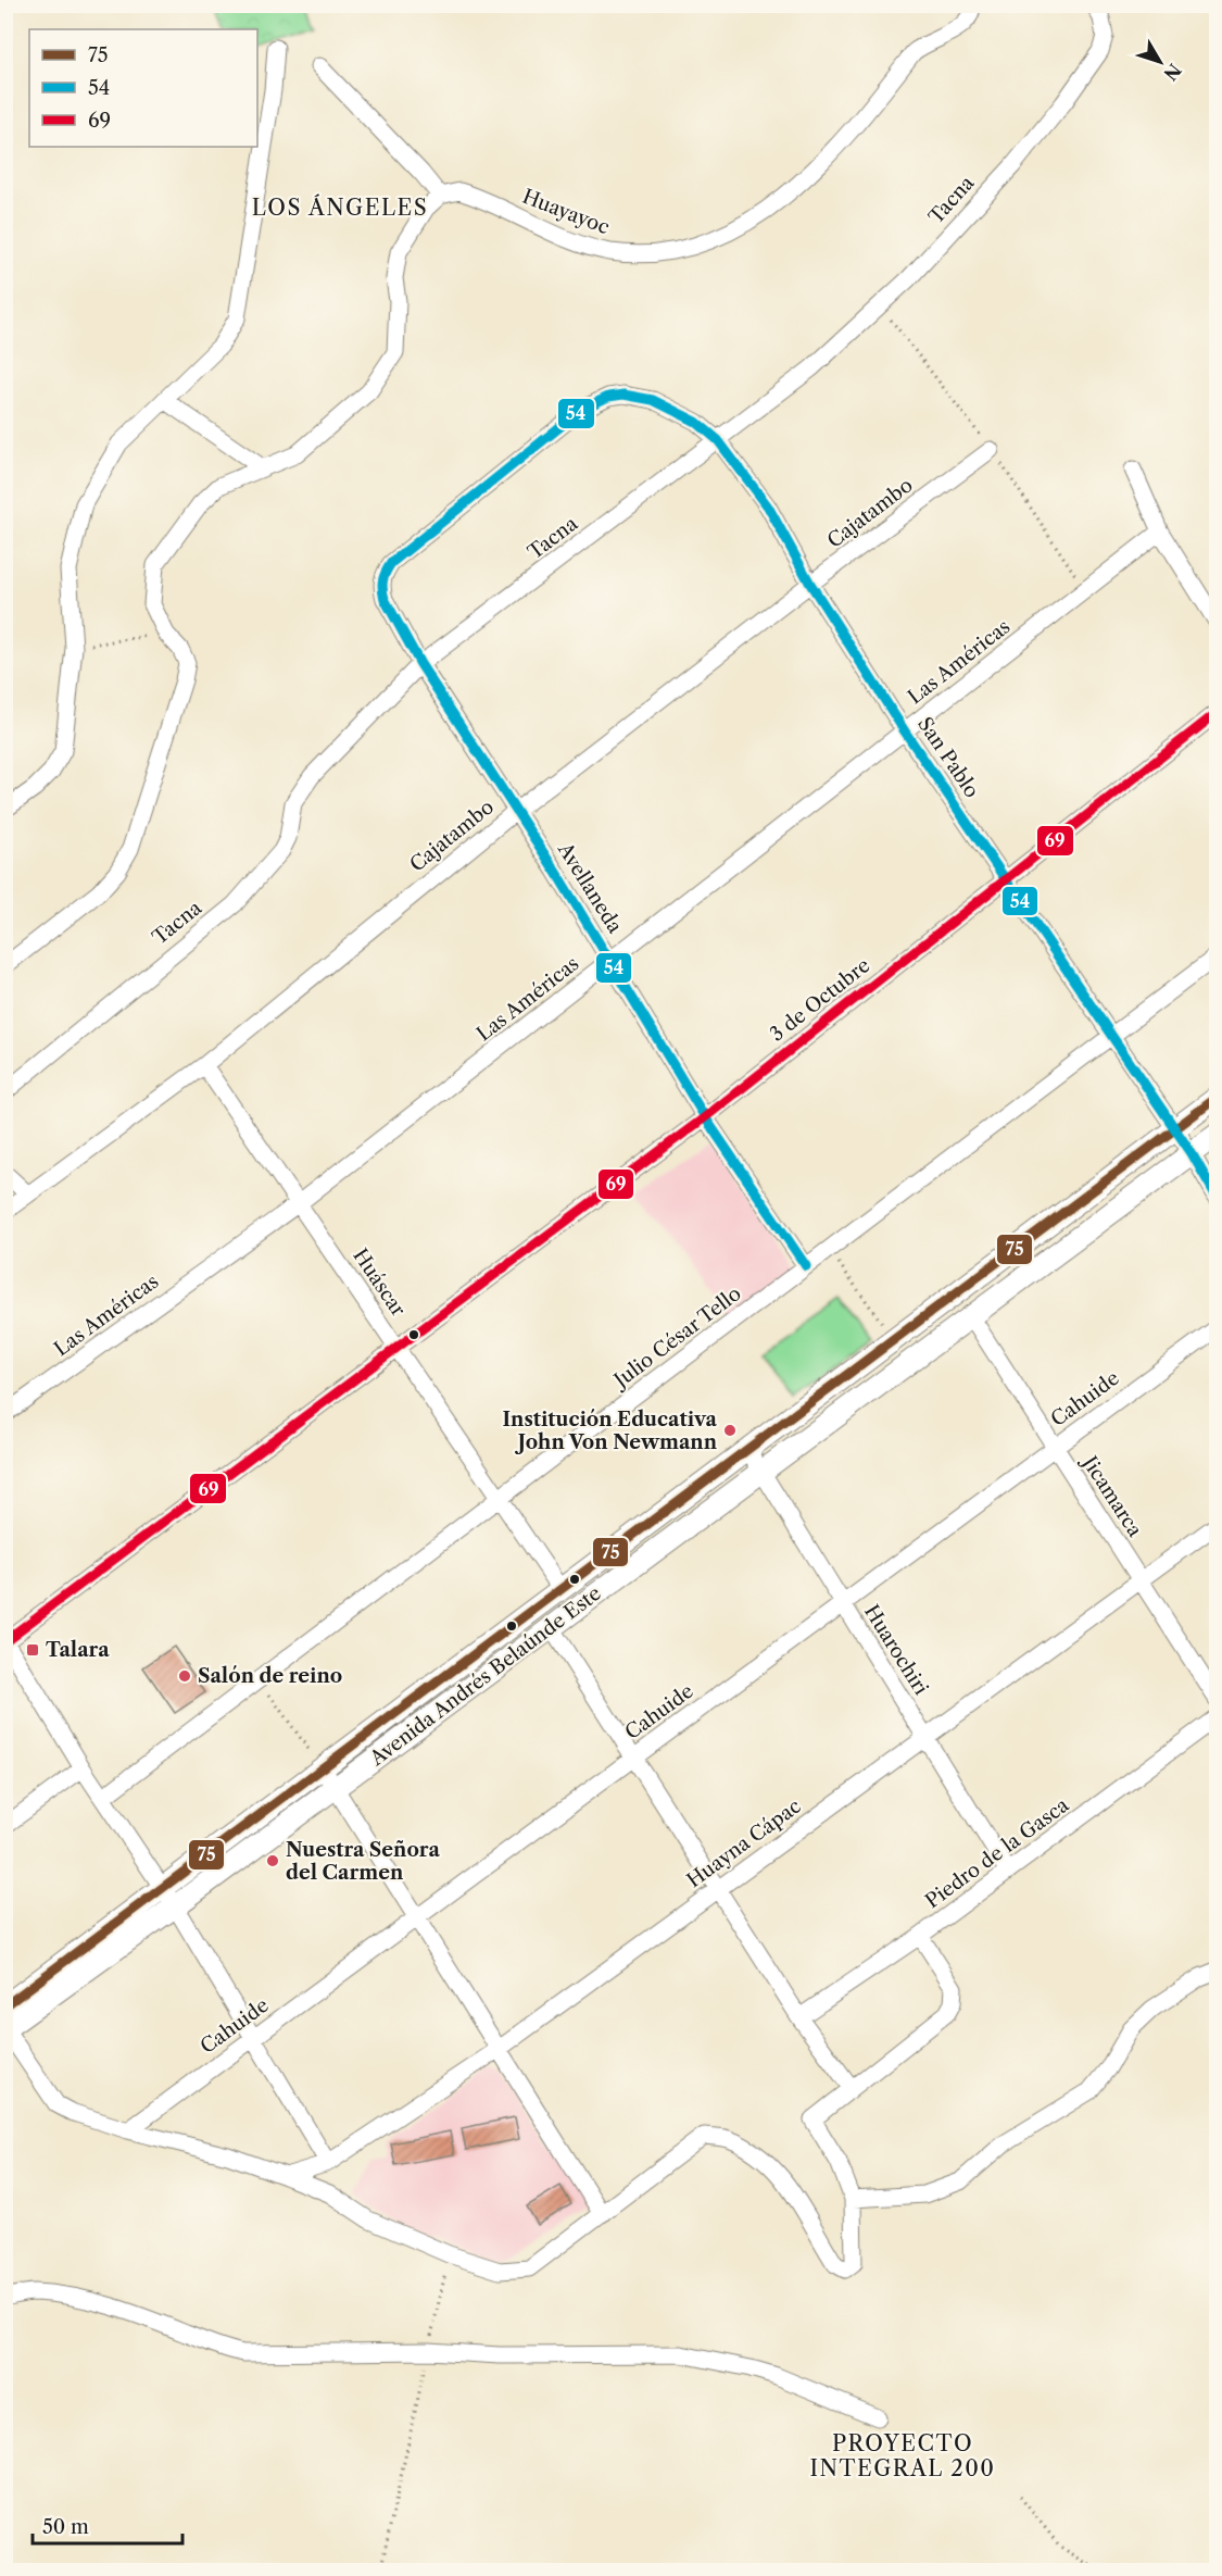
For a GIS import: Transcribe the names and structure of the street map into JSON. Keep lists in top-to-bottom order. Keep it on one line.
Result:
{"streets":{"street":["Tacna","Huayayoc","Cajatambo","Las Américas","San Pablo","Avellaneda","3 de Octubre","Huáscar","Julio César Tello","Cahuide","Jicamarca","Huarochiri","Avenida Andrés Belaúnde Este","Huayna Cápac","Piedro de la Gasca"]},"crossings":[["Tacna","San Pablo"],["Tacna","Avellaneda"],["Cajatambo","San Pablo"],["Cajatambo","Avellaneda"],["Cajatambo","Huáscar"],["Las Américas","San Pablo"],["Las Américas","Avellaneda"],["Las Américas","Huáscar"],["San Pablo","Avellaneda"],["San Pablo","3 de Octubre"],["San Pablo","Julio César Tello"],["San Pablo","Avenida Andrés Belaúnde Este"],["Avellaneda","3 de Octubre"],["Avellaneda","Julio César Tello"],["3 de Octubre","Huáscar"],["Huáscar","Julio César Tello"],["Huáscar","Avenida Andrés Belaúnde Este"],["Cahuide","Jicamarca"],["Cahuide","Huarochiri"],["Jicamarca","Avenida Andrés Belaúnde Este"],["Jicamarca","Huayna Cápac"],["Huarochiri","Avenida Andrés Belaúnde Este"],["Huarochiri","Huayna Cápac"],["Huarochiri","Piedro de la Gasca"]],"districts":["LOS ÁNGELES","PROYECTO INTEGRAL 200"],"places":{"other":["Institución Educativa John Von Newmann","Salón de reino","Nuestra Señora del Carmen"],"transit":["Talara"]},"lines":["transit line 54","transit line 69","transit line 75"],"legend":["75","54","69"],"scale_bar":"50 m","north":"bottom right"}
